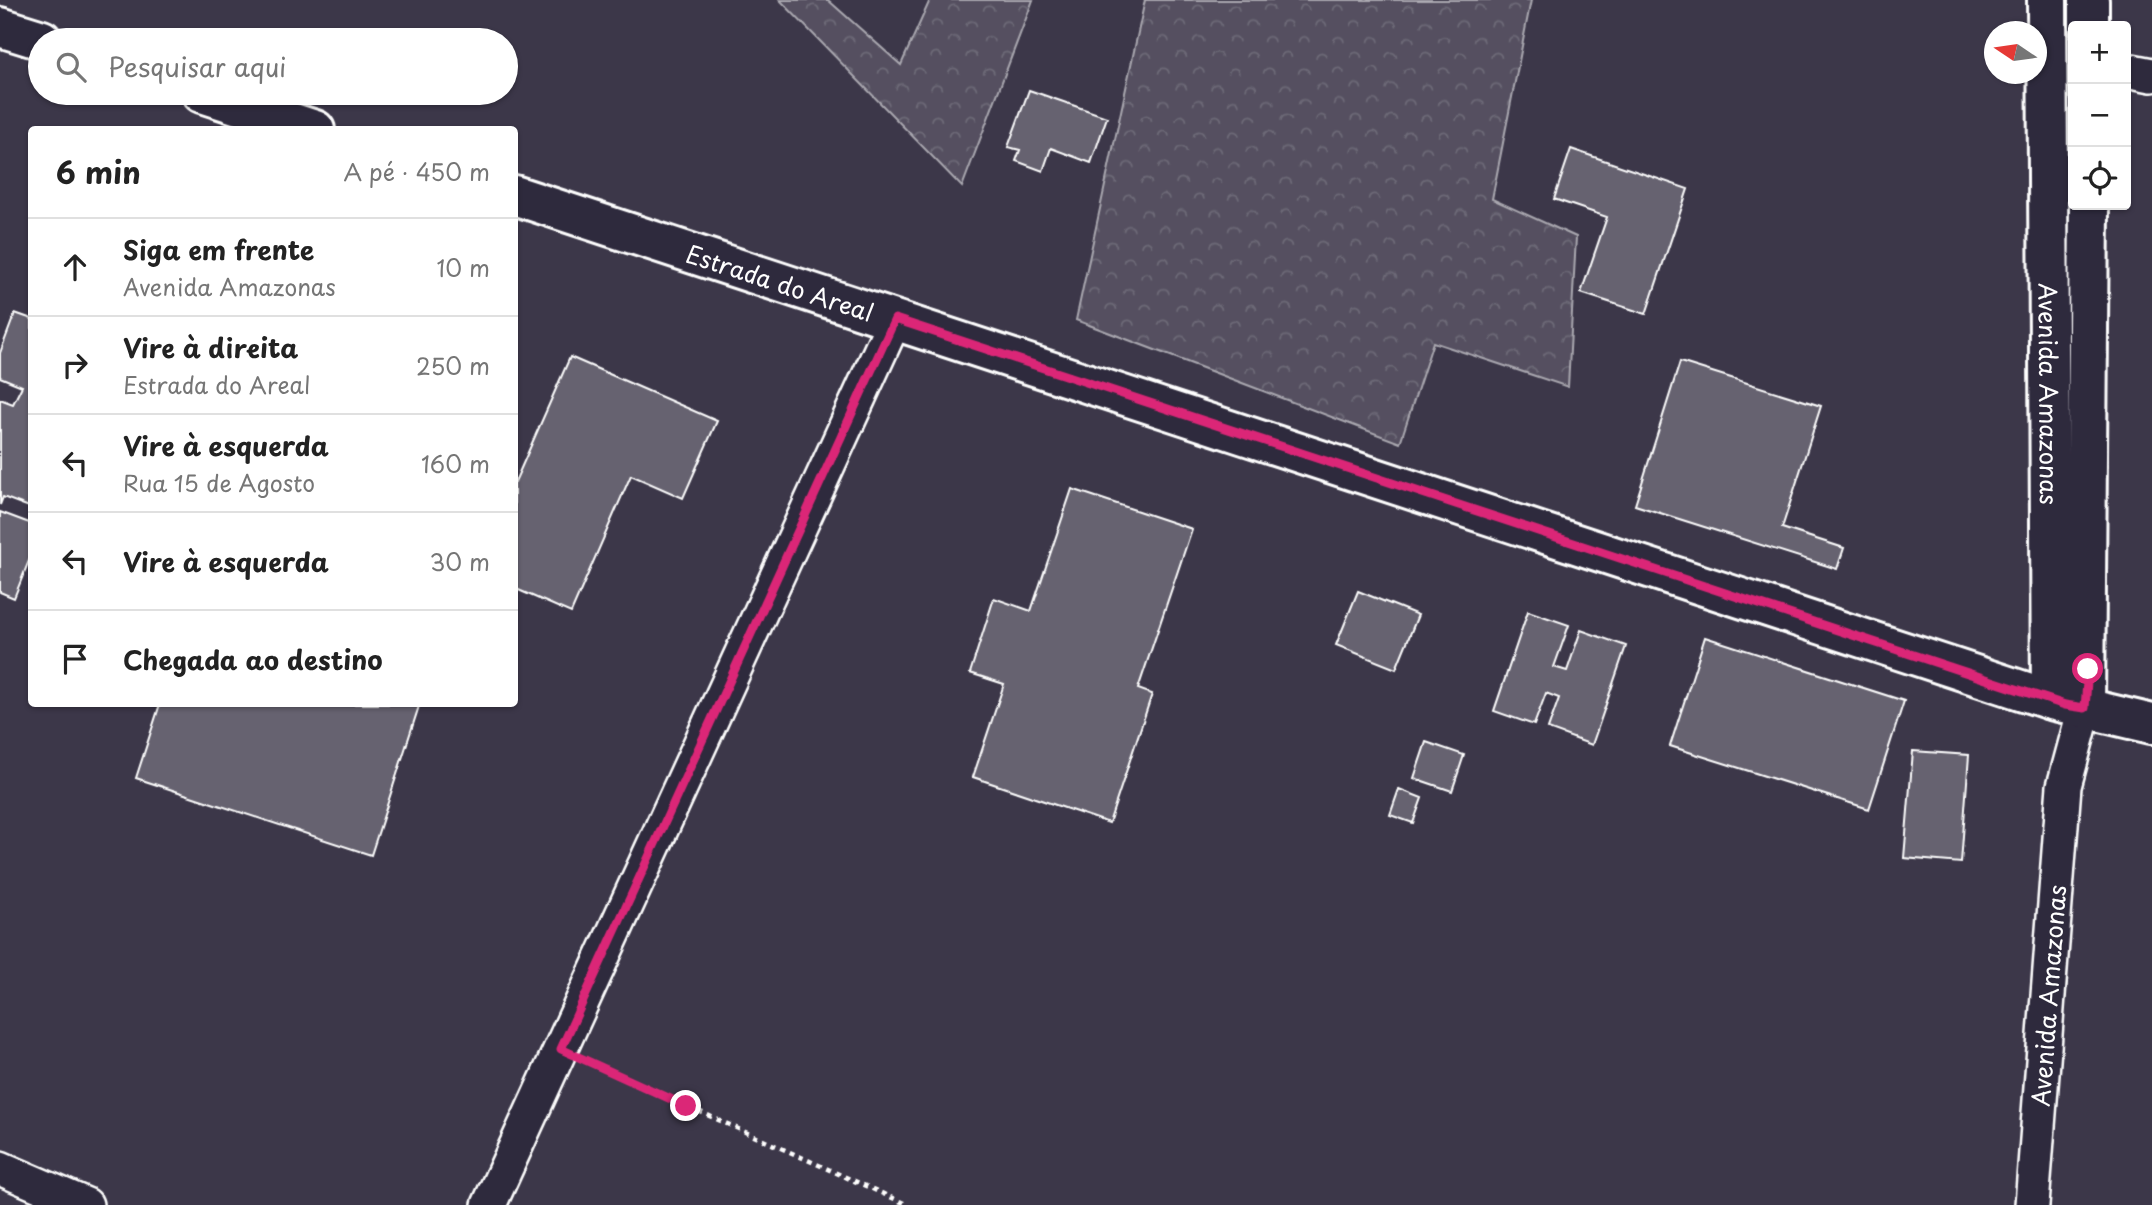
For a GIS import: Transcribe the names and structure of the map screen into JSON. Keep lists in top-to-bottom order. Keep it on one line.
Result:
{"streets":{"street":["Estrada do Areal","Avenida Amazonas"]},"crossings":[["Estrada do Areal","Avenida Amazonas"]],"north":"left","page":{"map_buttons":["+","−"],"search":"Pesquisar aqui","heading":["6 min","A pé · 450 m"],"list":[["Siga em frente","Avenida Amazonas","10 m"],["Vire à direita","Estrada do Areal","250 m"],["Vire à esquerda","Rua 15 de Agosto","160 m"],["Vire à esquerda","30 m"],"Chegada ao destino"]}}
